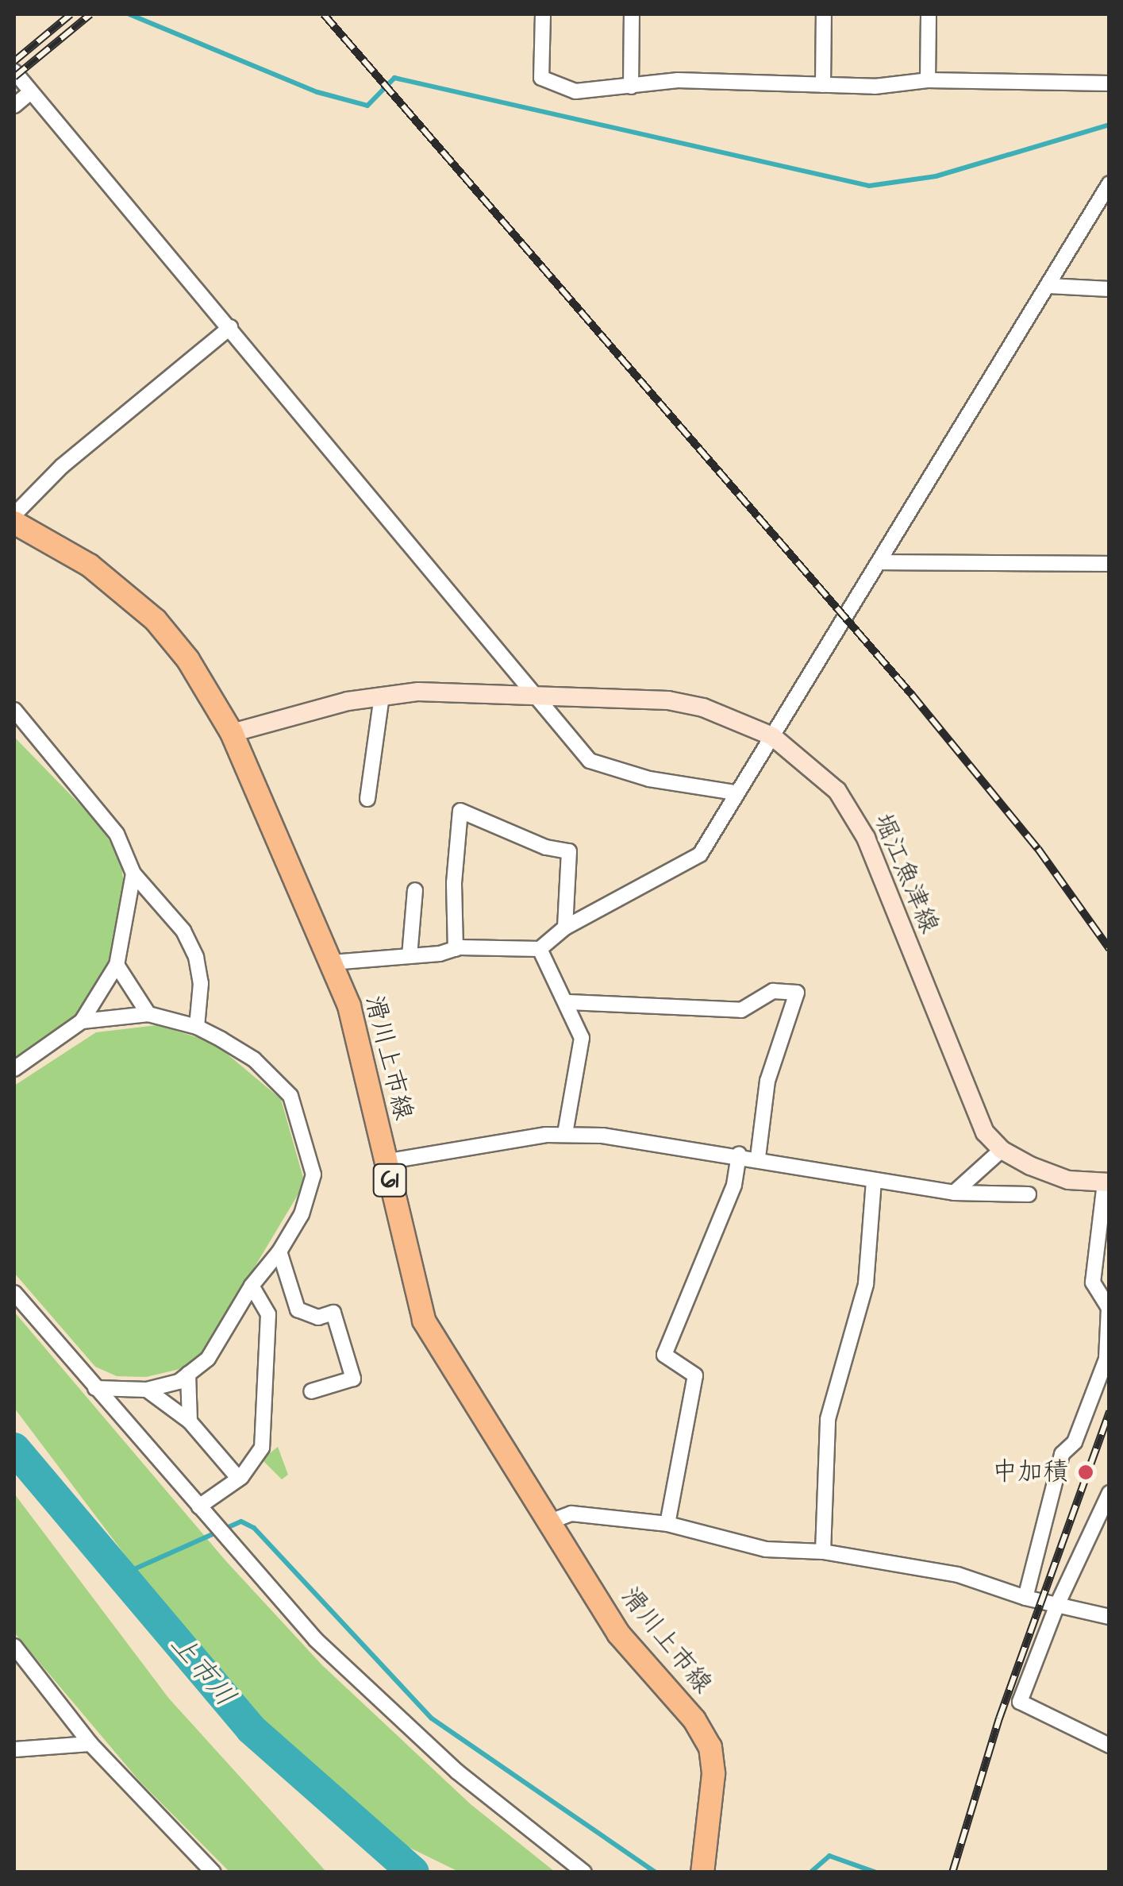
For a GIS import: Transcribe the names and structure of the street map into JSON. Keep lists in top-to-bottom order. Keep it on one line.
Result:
{"streets":{"main road":["堀江魚津線","滑川上市線","61"]},"crossings":[["堀江魚津線","滑川上市線"]],"water":["上市川"],"places":["中加積"]}
